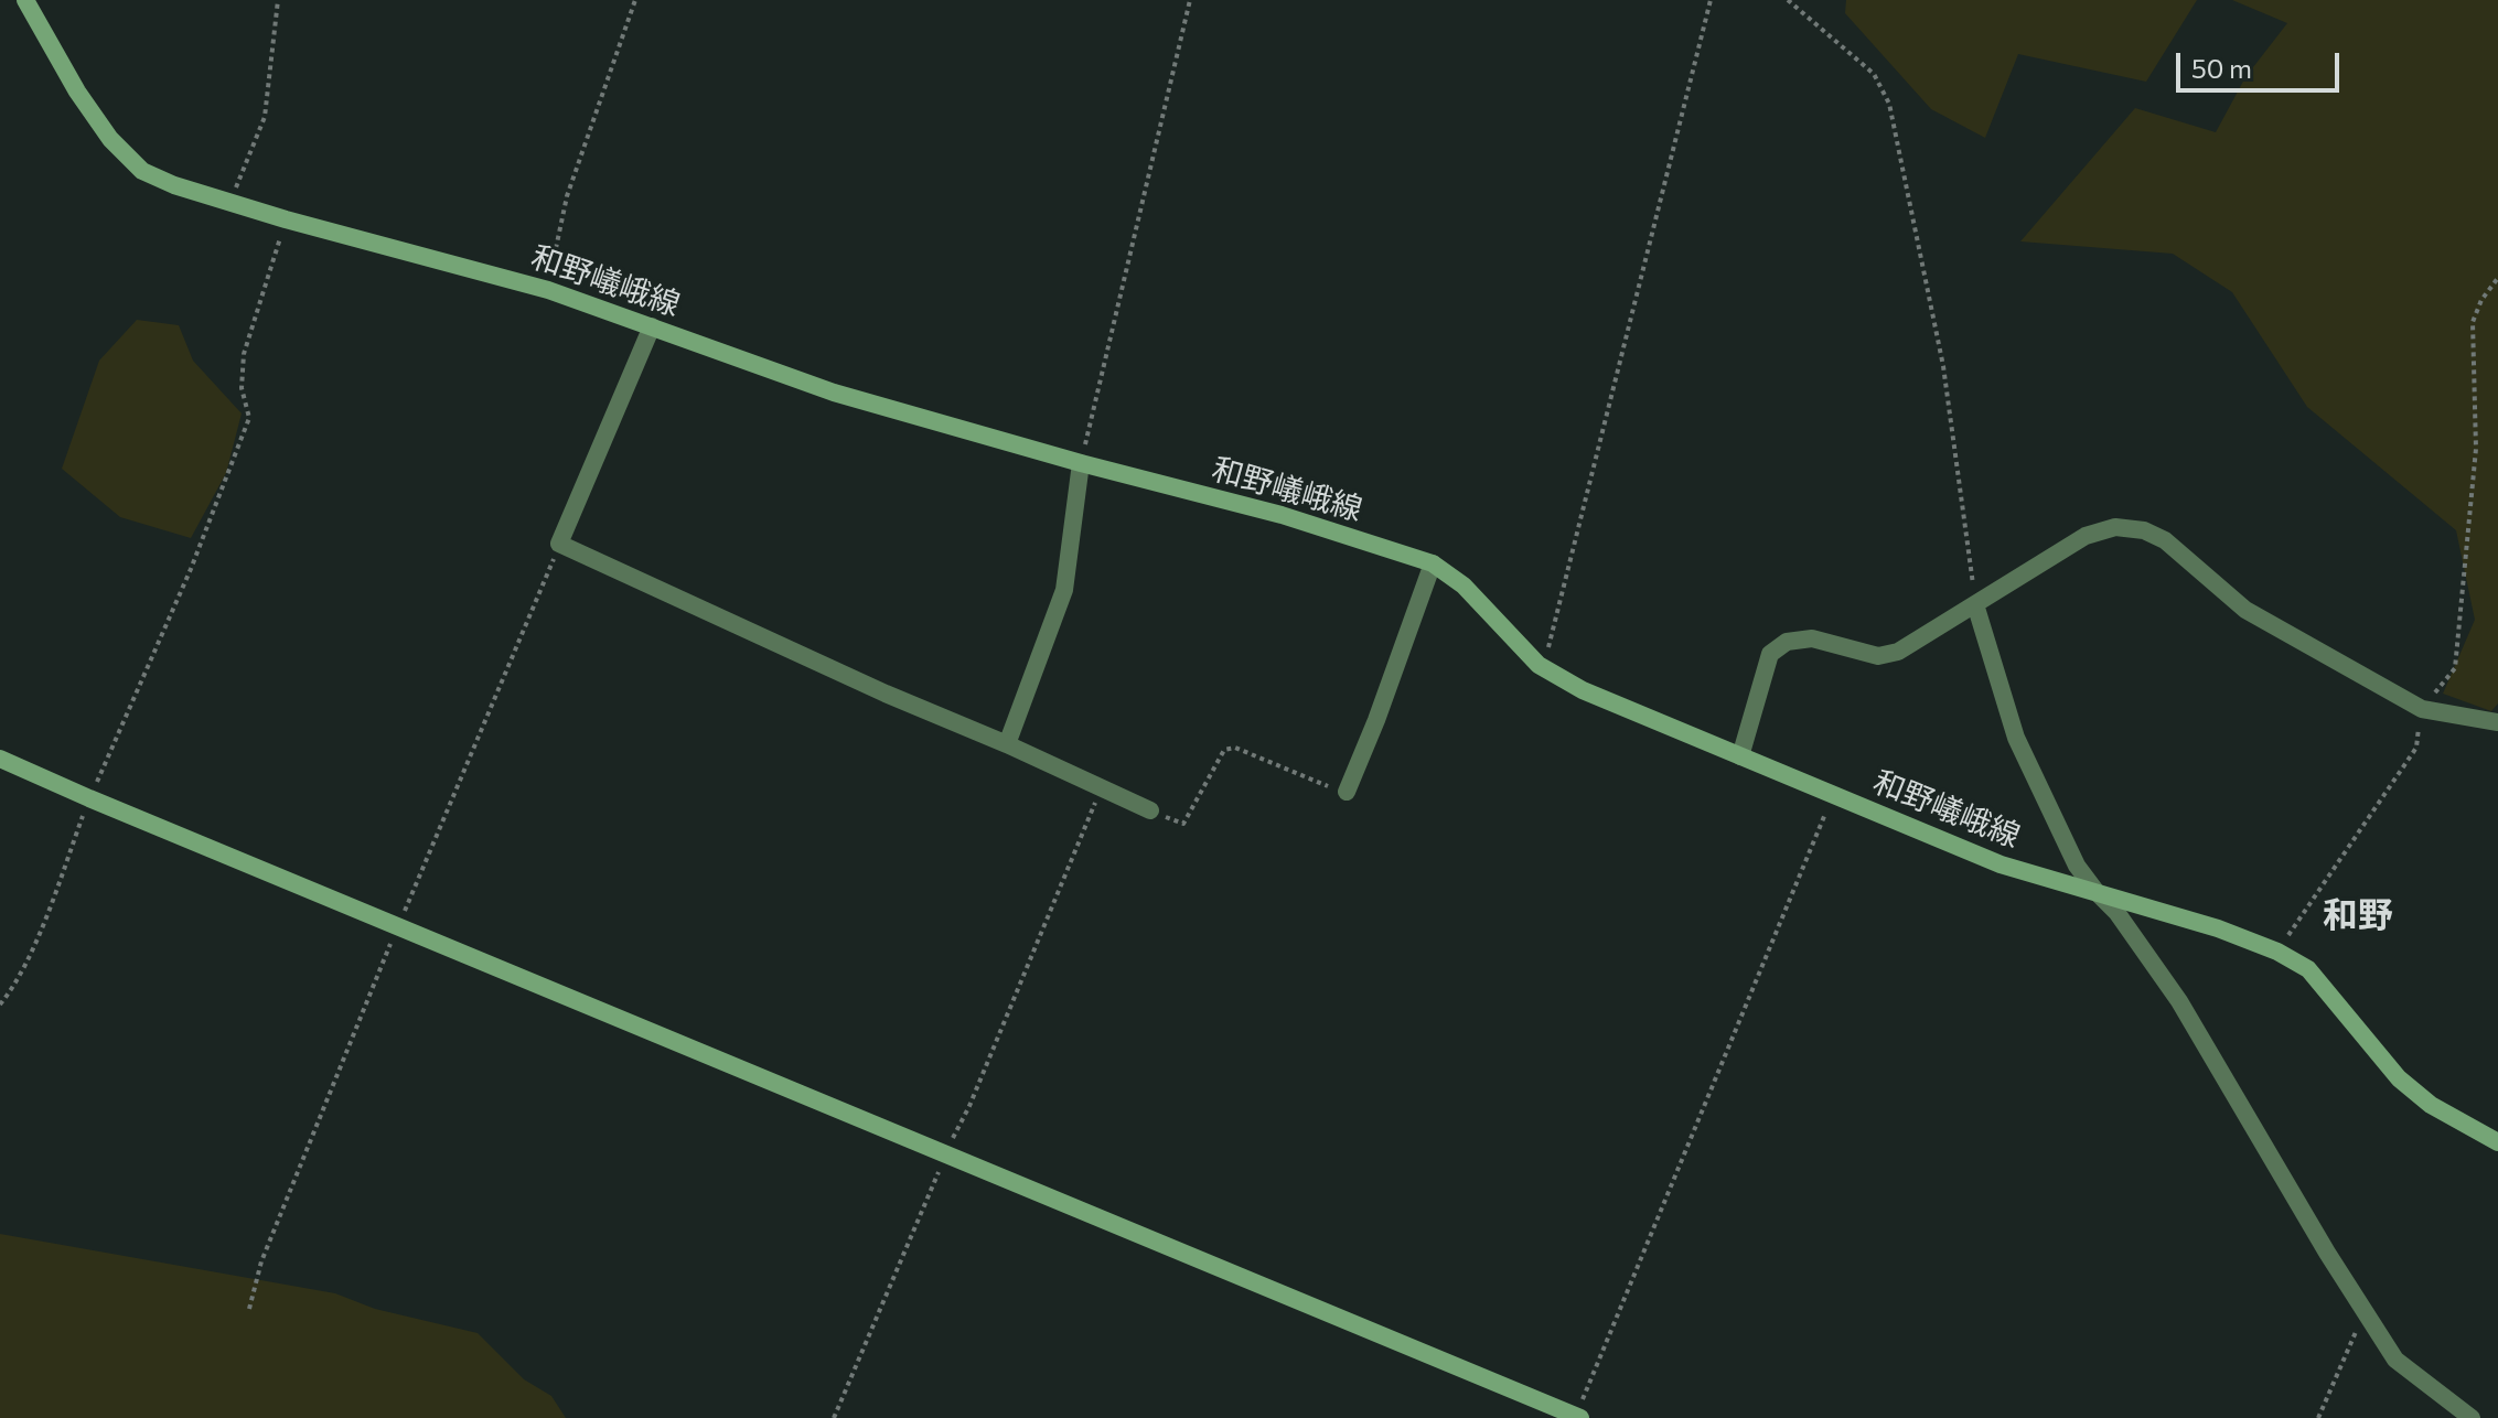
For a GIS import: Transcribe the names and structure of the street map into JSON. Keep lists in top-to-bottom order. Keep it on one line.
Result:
{"streets":{"main road":["和野嶬峨線"]},"districts":["和野"],"scale_bar":"50 m"}
